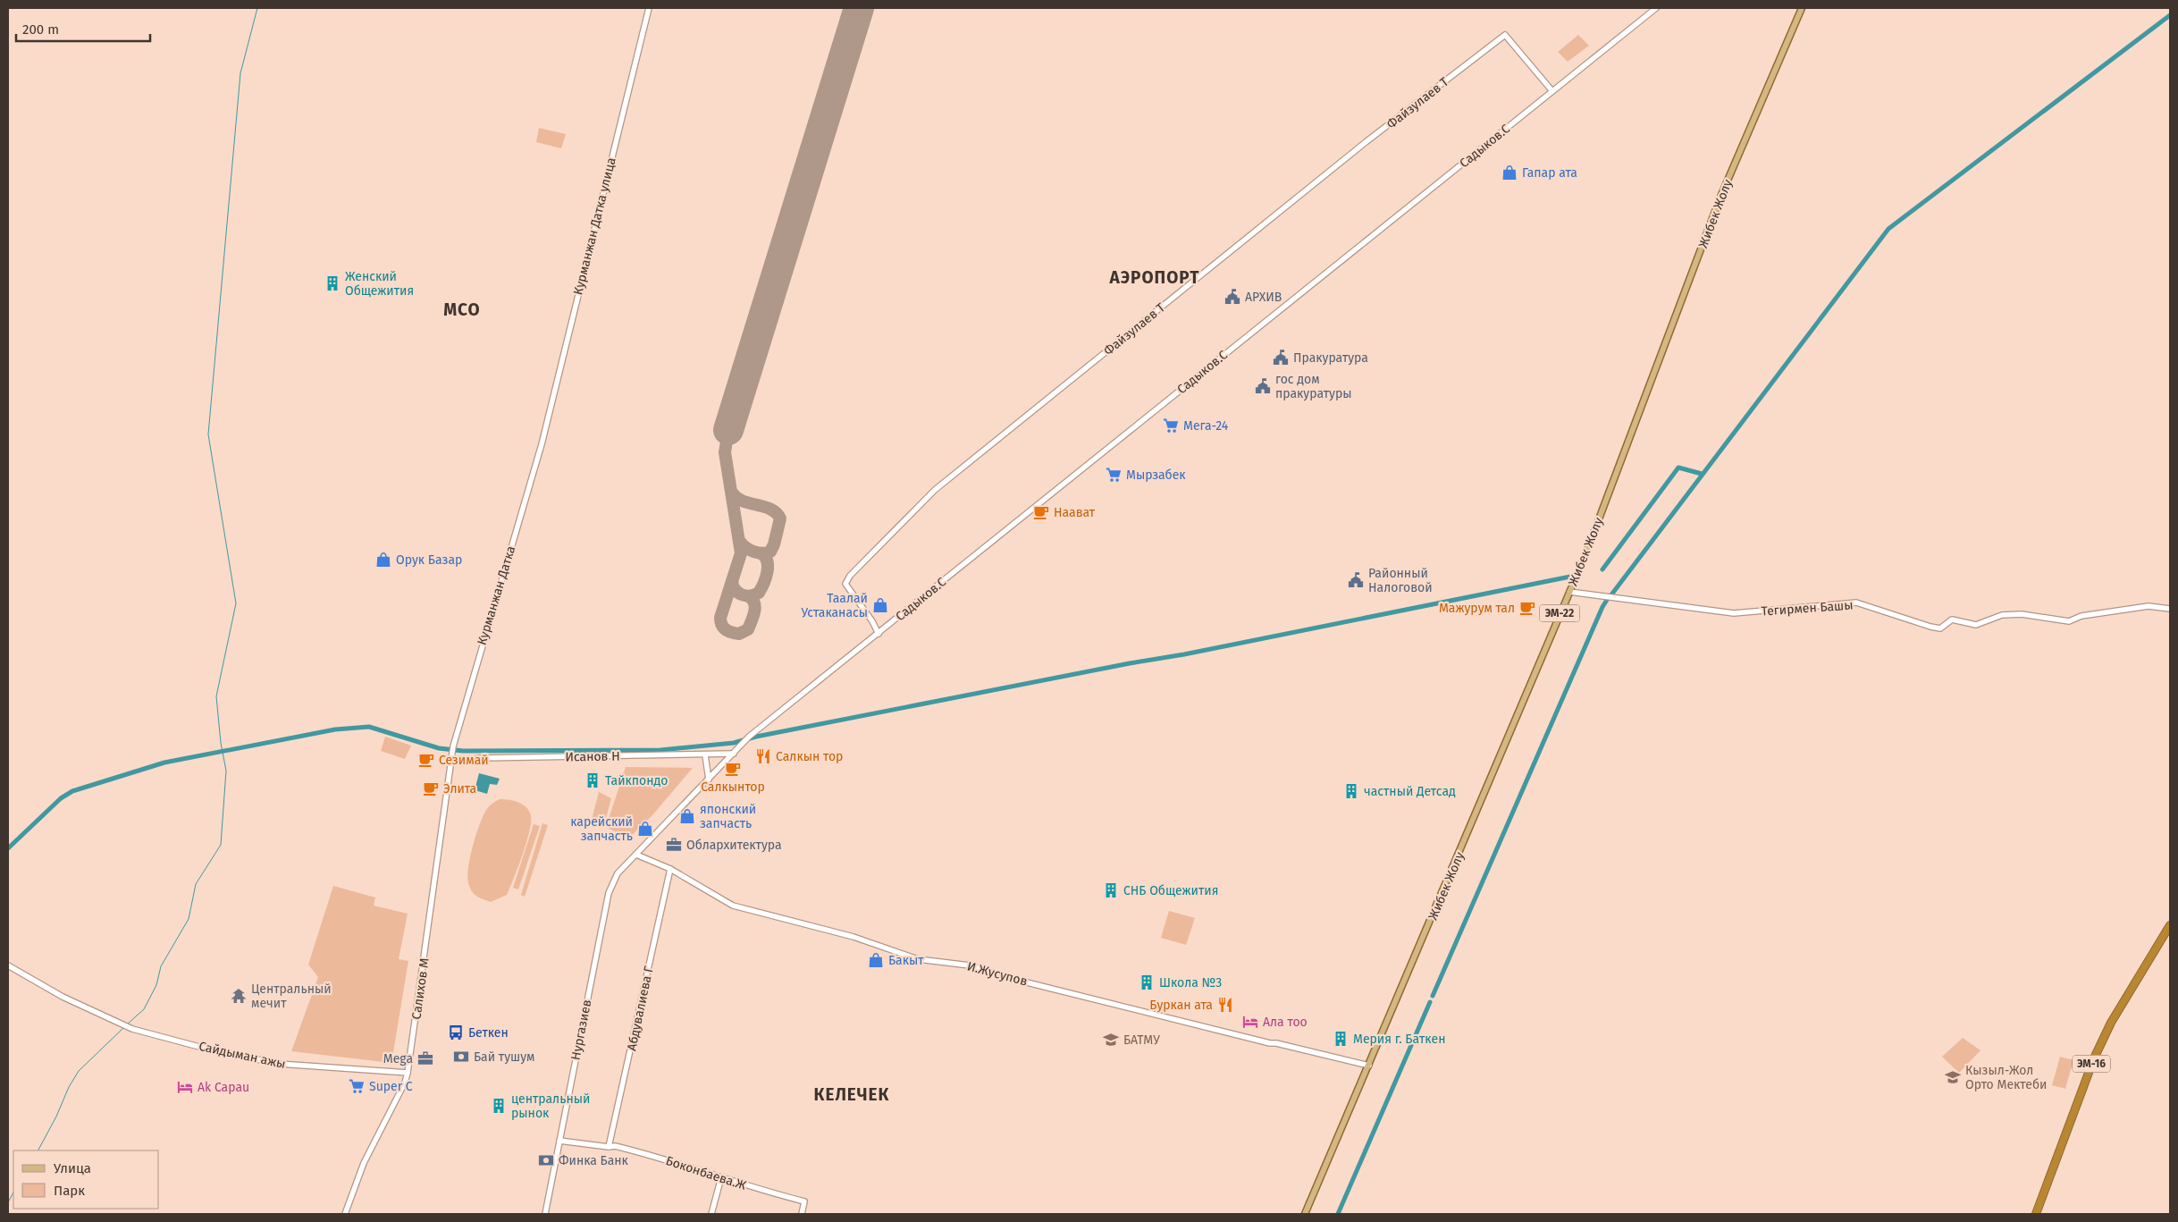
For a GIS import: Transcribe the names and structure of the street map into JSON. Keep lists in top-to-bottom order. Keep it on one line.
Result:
{"streets":{"highway":["ЭМ-16"],"main road":["Жибек Жолу","ЭМ-22"],"street":["Файзулаев Т","Садыков.С","Курманжан Датка улица","Курманжан Датка","Тегирмен Башы","Исанов Н","И.Жусупов","Салихов М","Абдувалиева Г","Нургазиев","Сайдыман ажы","Боконбаева.Ж"]},"crossings":[["Файзулаев Т","Садыков.С"],["Садыков.С","Исанов Н"],["Жибек Жолу","Тегирмен Башы"],["Жибек Жолу","И.Жусупов"],["Курманжан Датка улица","Курманжан Датка"],["Курманжан Датка","Салихов М"],["Исанов Н","Салихов М"],["И.Жусупов","Абдувалиева Г"],["И.Жусупов","Нургазиев"],["Салихов М","Сайдыман ажы"],["Абдувалиева Г","Боконбаева.Ж"],["Нургазиев","Боконбаева.Ж"]],"districts":["АЭРОПОРТ","МСО","КЕЛЕЧЕК"],"places":{"shop":["Гапар ата","Орук Базар","Таалай Устаканасы","японский запчасть","карейский запчасть","Бакыт"],"building":["Женский Общежития","Тайкпондо","частный Детсад","СНБ Общежития","Школа №3","Мерия г. Бaткен","центральный рынок"],"public building":["АРХИВ","Пракуратура","гос дом пракуратуры","Районный Налоговой"],"supermarket":["Мега-24","Мырзабек","Super C"],"cafe":["Наават","Мажурум тал","Сезимай","Салкынтор","Элита"],"restaurant":["Салкын тор","Буркан ата"],"office":["Облархитектура","Mega"],"temple":["Центральный мечит"],"hotel":["Ала тоо","Ak Capau"],"bus stop":["Беткен"],"school or university":["БАТМУ","Кызыл-Жол Орто Мектеби"],"bank":["Бай тушум","Финка Банк"]},"legend":["Улица","Парк"],"scale_bar":"200 m"}
